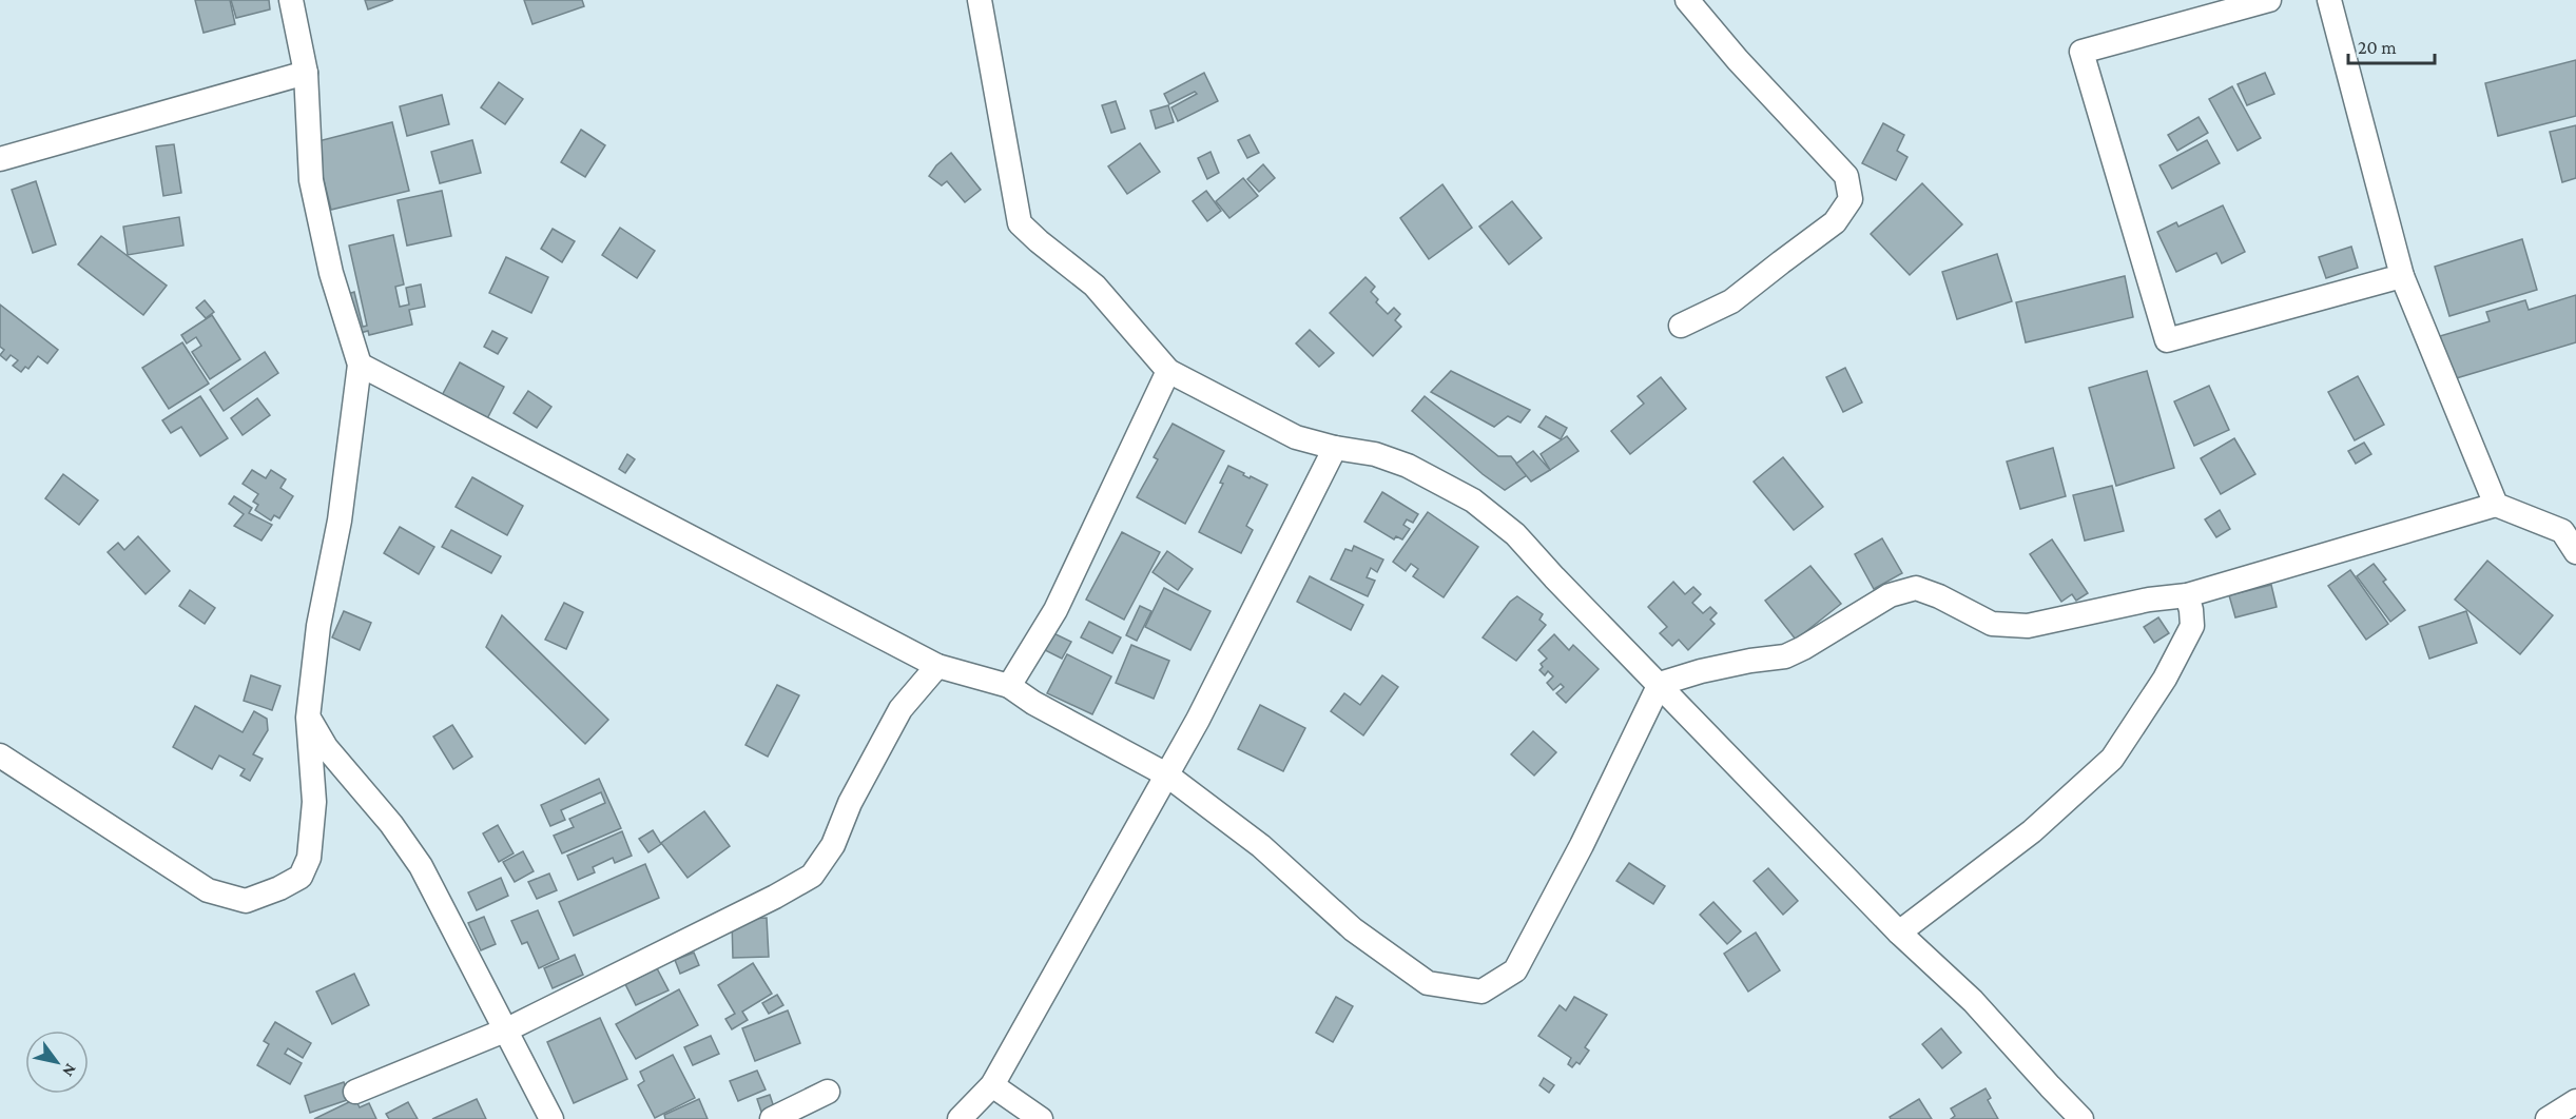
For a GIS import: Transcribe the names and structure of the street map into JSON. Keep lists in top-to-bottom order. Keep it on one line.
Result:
{"scale_bar":"20 m","north":"bottom right"}
